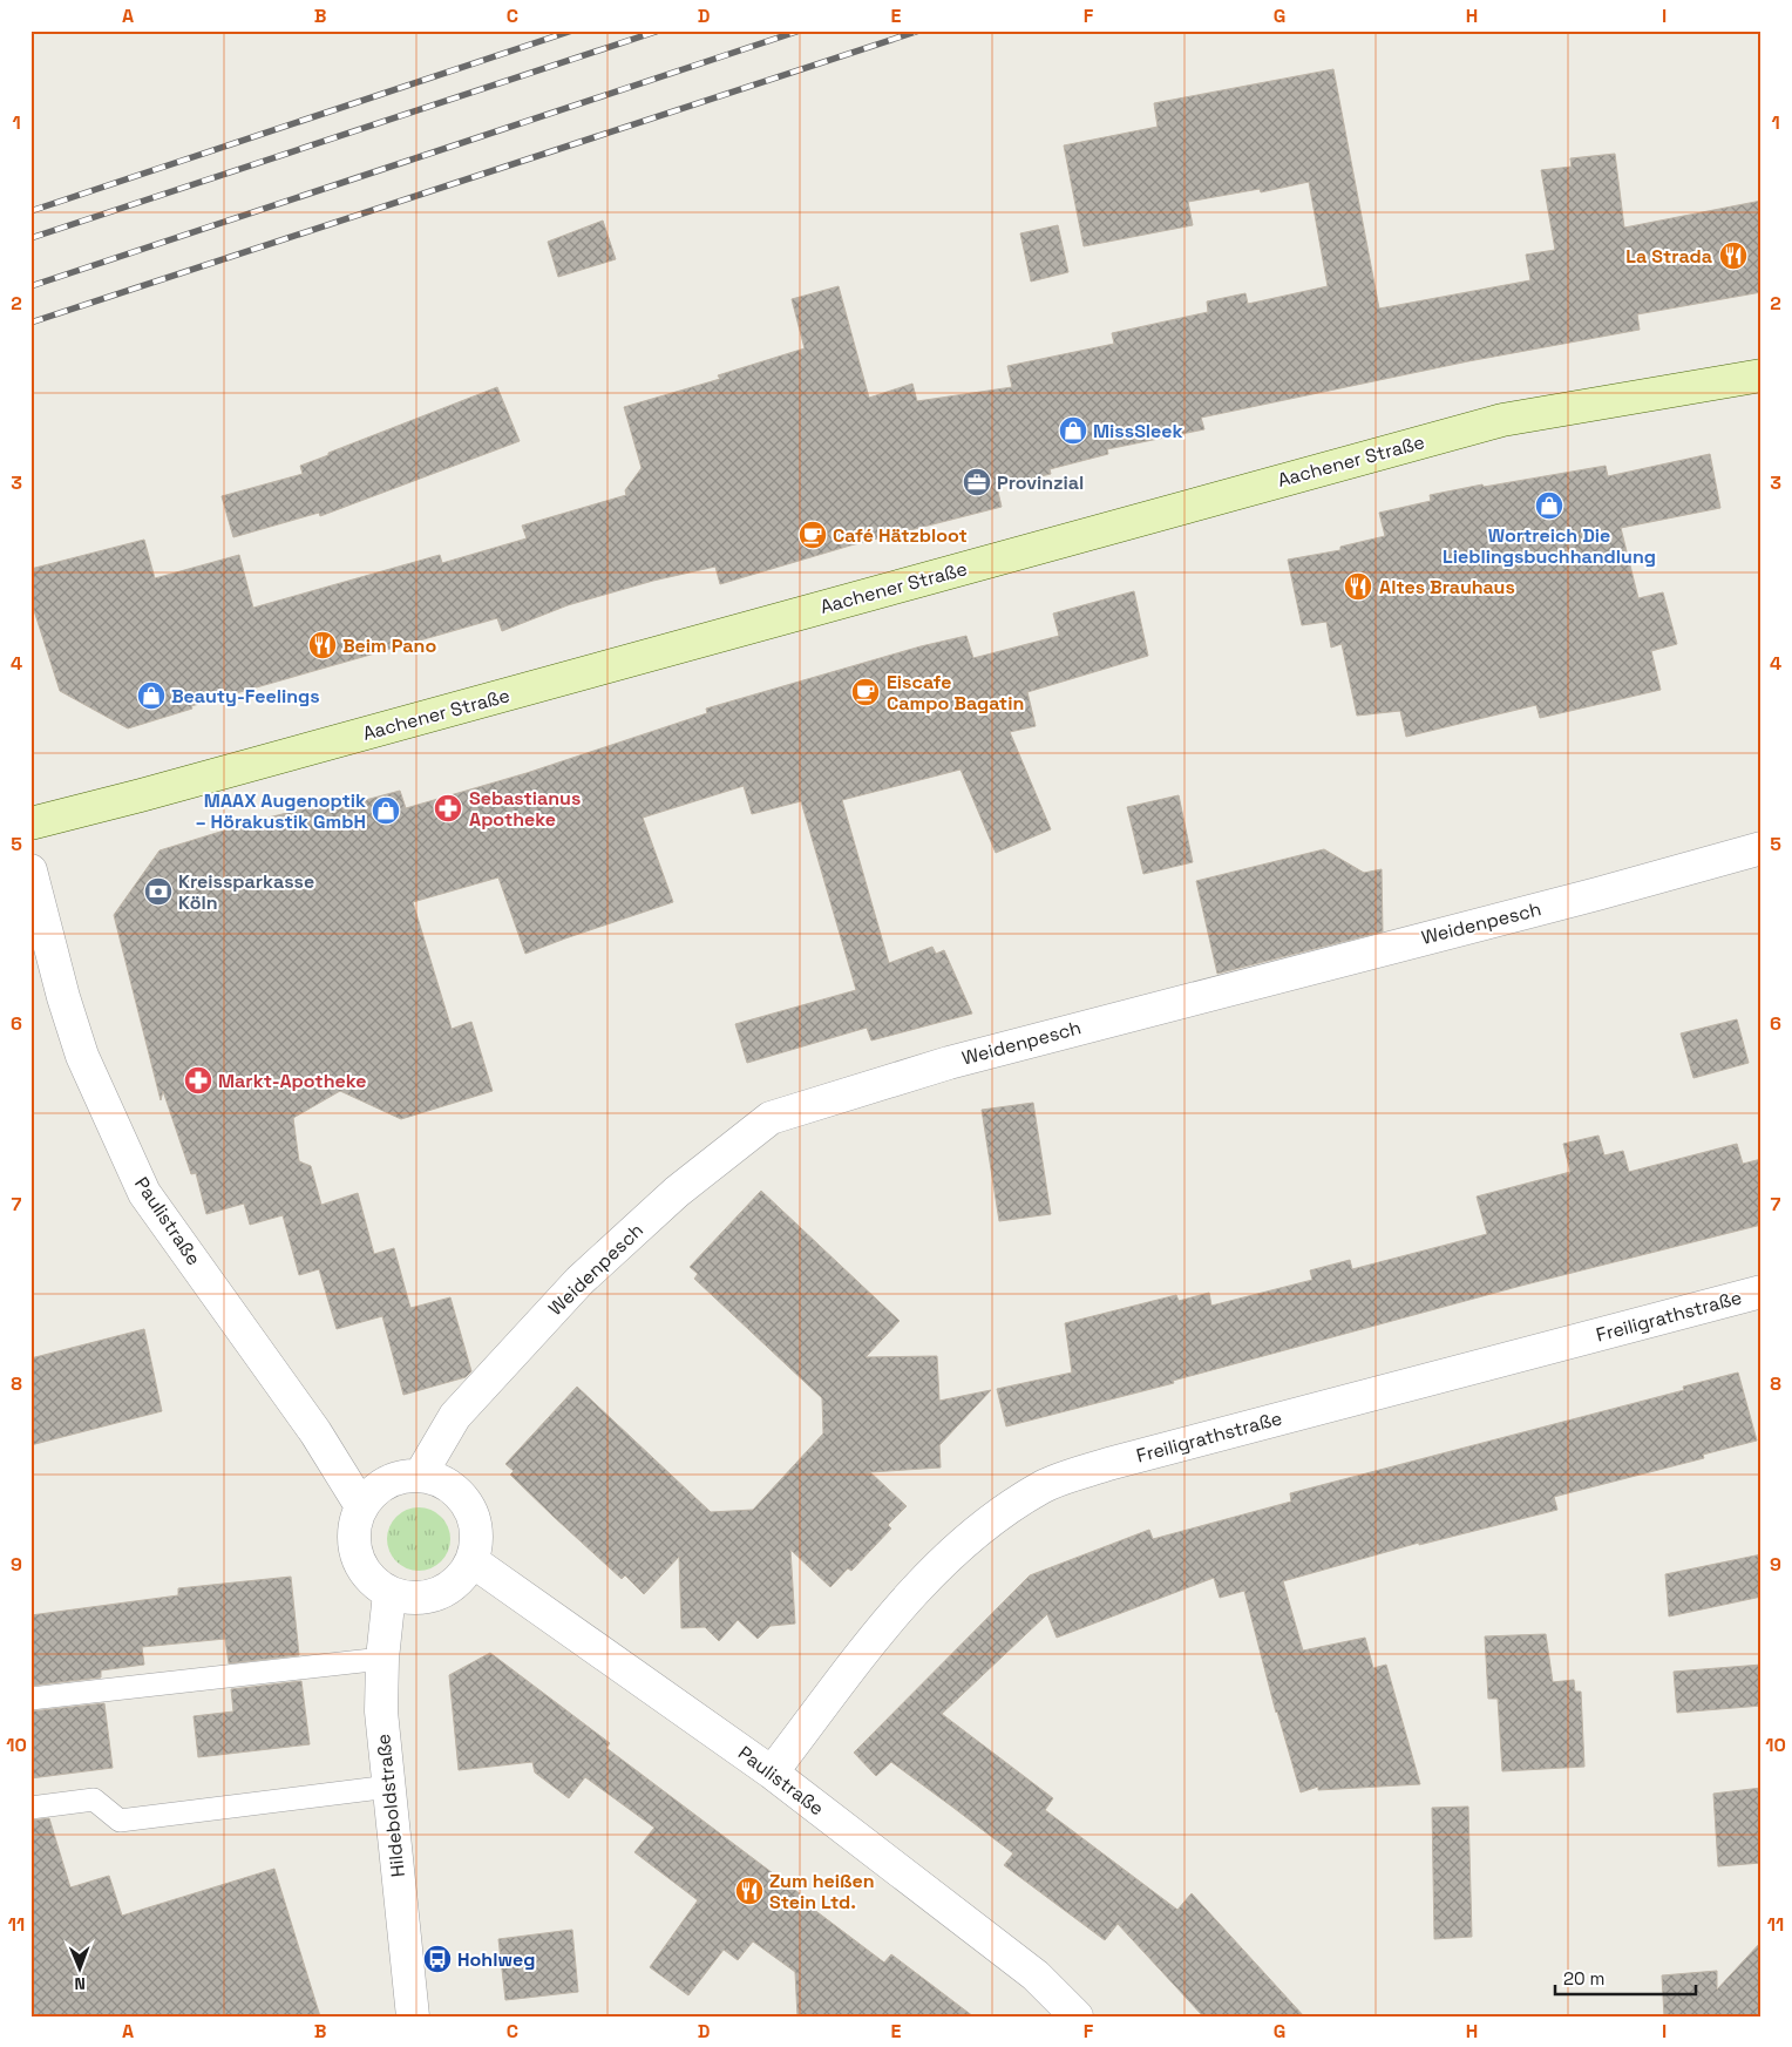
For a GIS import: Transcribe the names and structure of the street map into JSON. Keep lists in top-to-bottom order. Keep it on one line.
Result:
{"streets":{"main road":["Aachener Straße"],"street":["Weidenpesch","Paulistraße","Freiligrathstraße","Hildeboldstraße"]},"crossings":[["Weidenpesch","Paulistraße"],["Weidenpesch","Hildeboldstraße"],["Paulistraße","Freiligrathstraße"],["Paulistraße","Hildeboldstraße"]],"places":{"restaurant":["La Strada","Altes Brauhaus","Beim Pano","Zum heißen Stein Ltd."],"shop":["MissSleek","Wortreich Die Lieblingsbuchhandlung","Beauty-Feelings","MAAX Augenoptik – Hörakustik GmbH"],"office":["Provinzial"],"cafe":["Café Hätzbloot","Eiscafe Campo Bagatin"],"pharmacy":["Sebastianus Apotheke","Markt-Apotheke"],"bank":["Kreissparkasse Köln"],"bus stop":["Hohlweg"]},"scale_bar":"20 m","north":"bottom","grid":{"columns":["A","B","C","D","E","F","G","H","I"],"rows":["1","2","3","4","5","6","7","8","9","10","11"]}}
